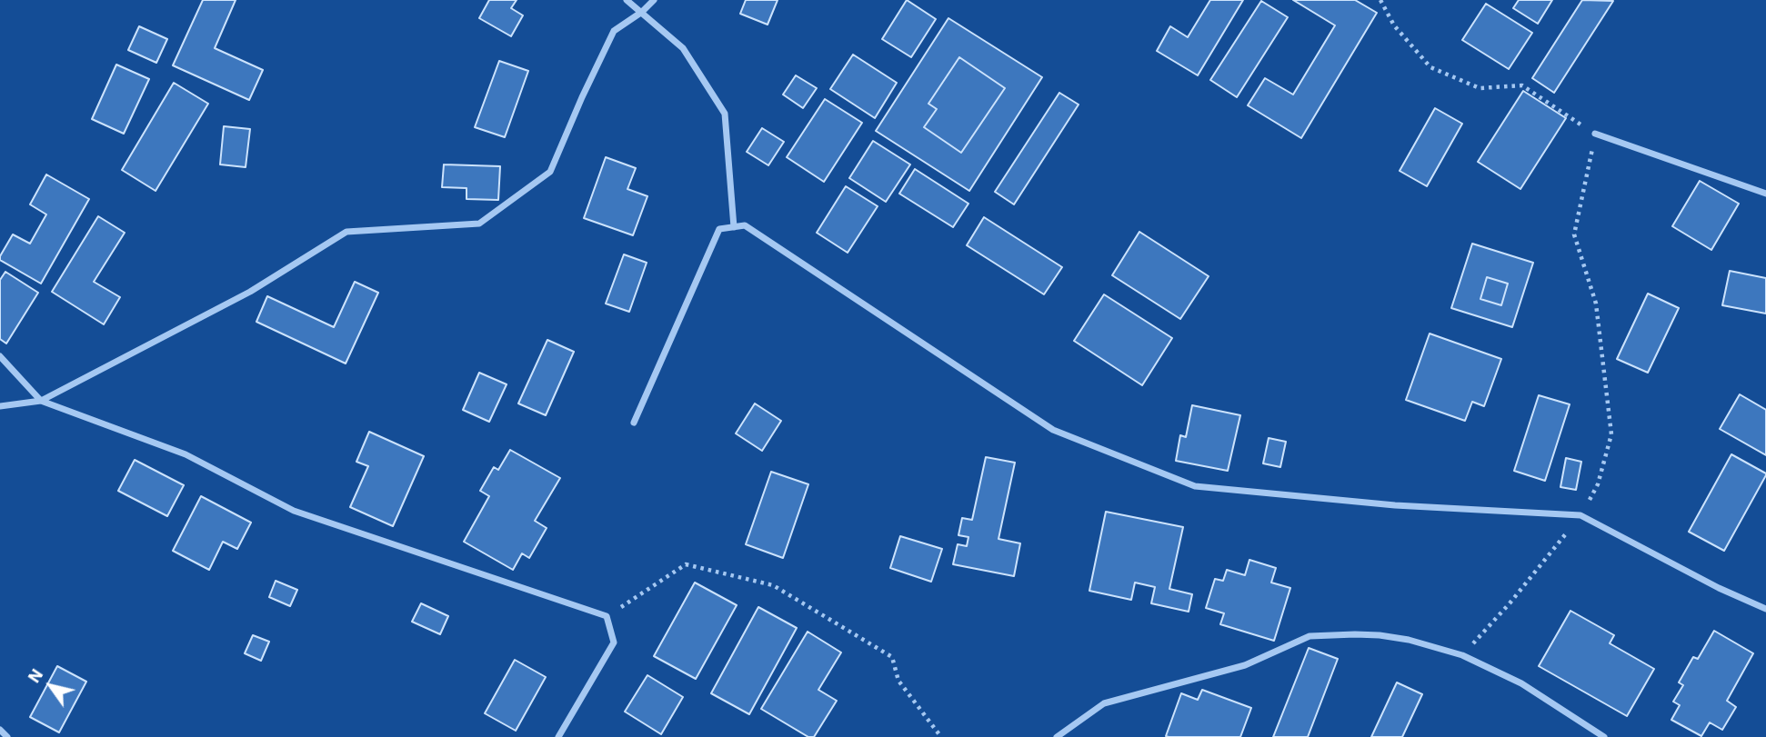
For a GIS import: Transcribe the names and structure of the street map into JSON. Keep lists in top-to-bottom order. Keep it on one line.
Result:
{"north":"top left"}
